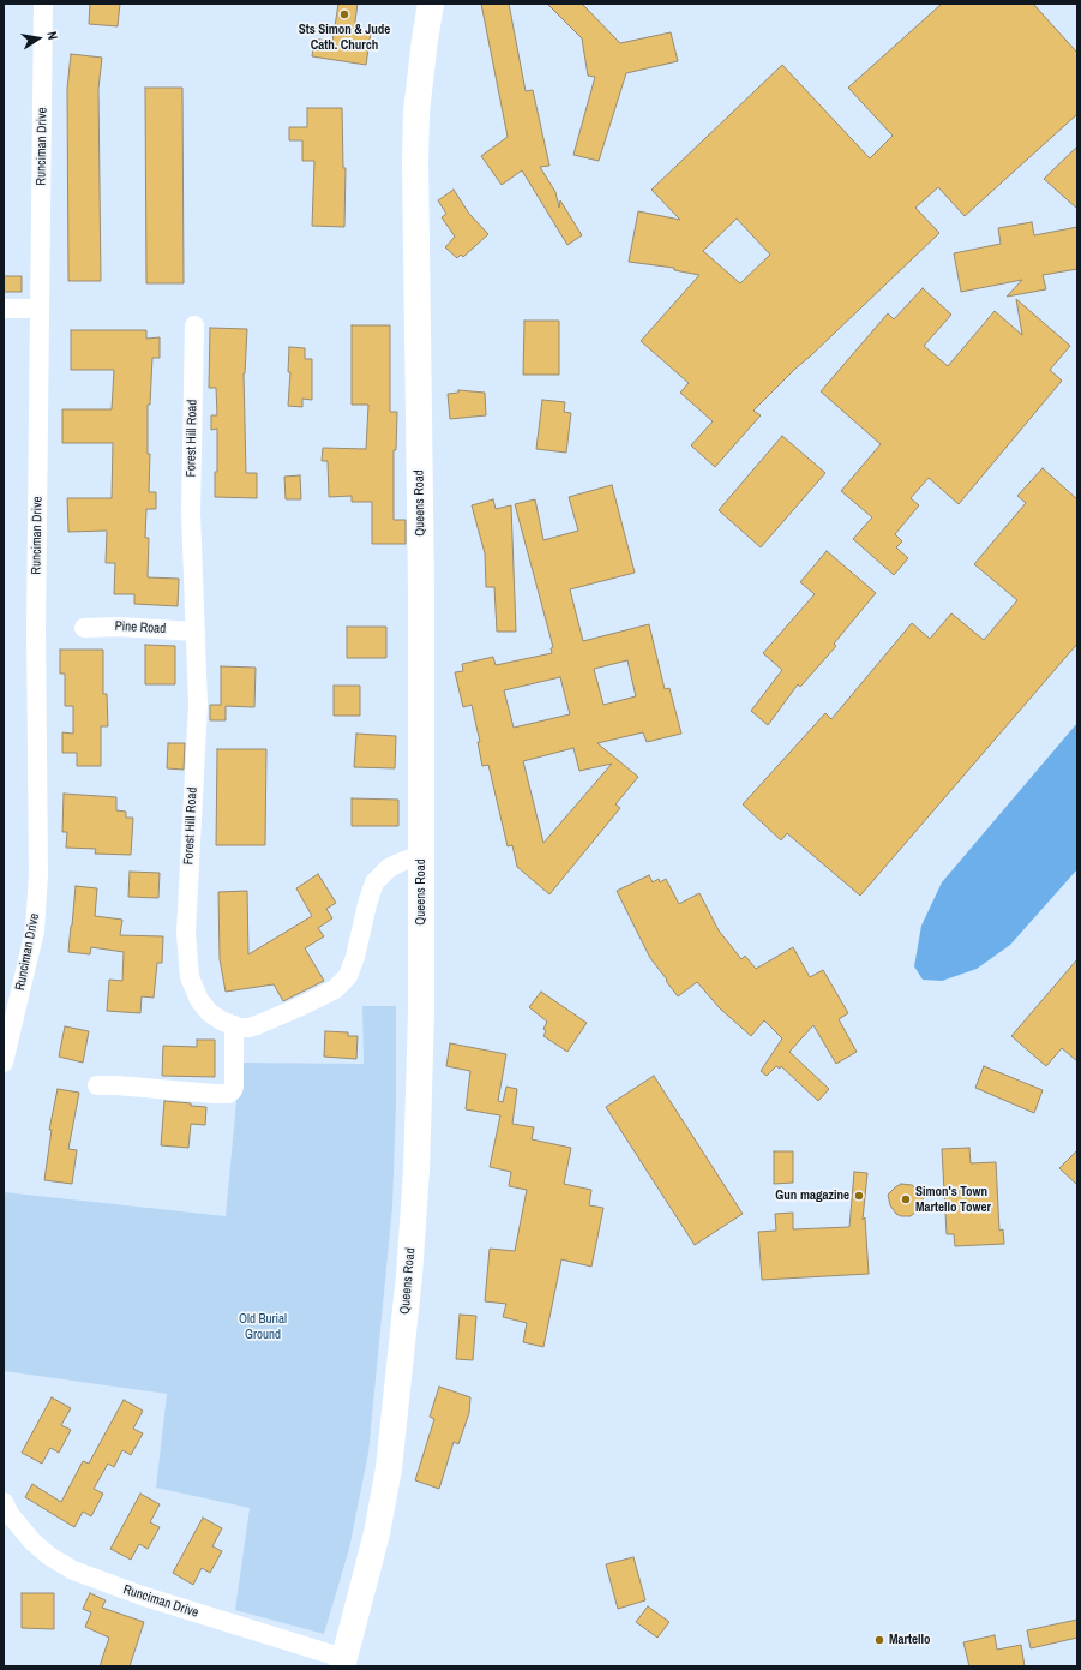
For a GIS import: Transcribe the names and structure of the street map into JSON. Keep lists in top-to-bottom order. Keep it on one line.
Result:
{"streets":{"main road":["Queens Road"],"street":["Runciman Drive","Forest Hill Road","Pine Road"]},"crossings":[["Runciman Drive","Queens Road"],["Forest Hill Road","Queens Road"],["Forest Hill Road","Pine Road"]],"parks":["Old Burial Ground"],"places":["Sts Simon & Jude Cath. Church","Gun magazine","Simon's Town Martello Tower","Martello"],"north":"right"}
